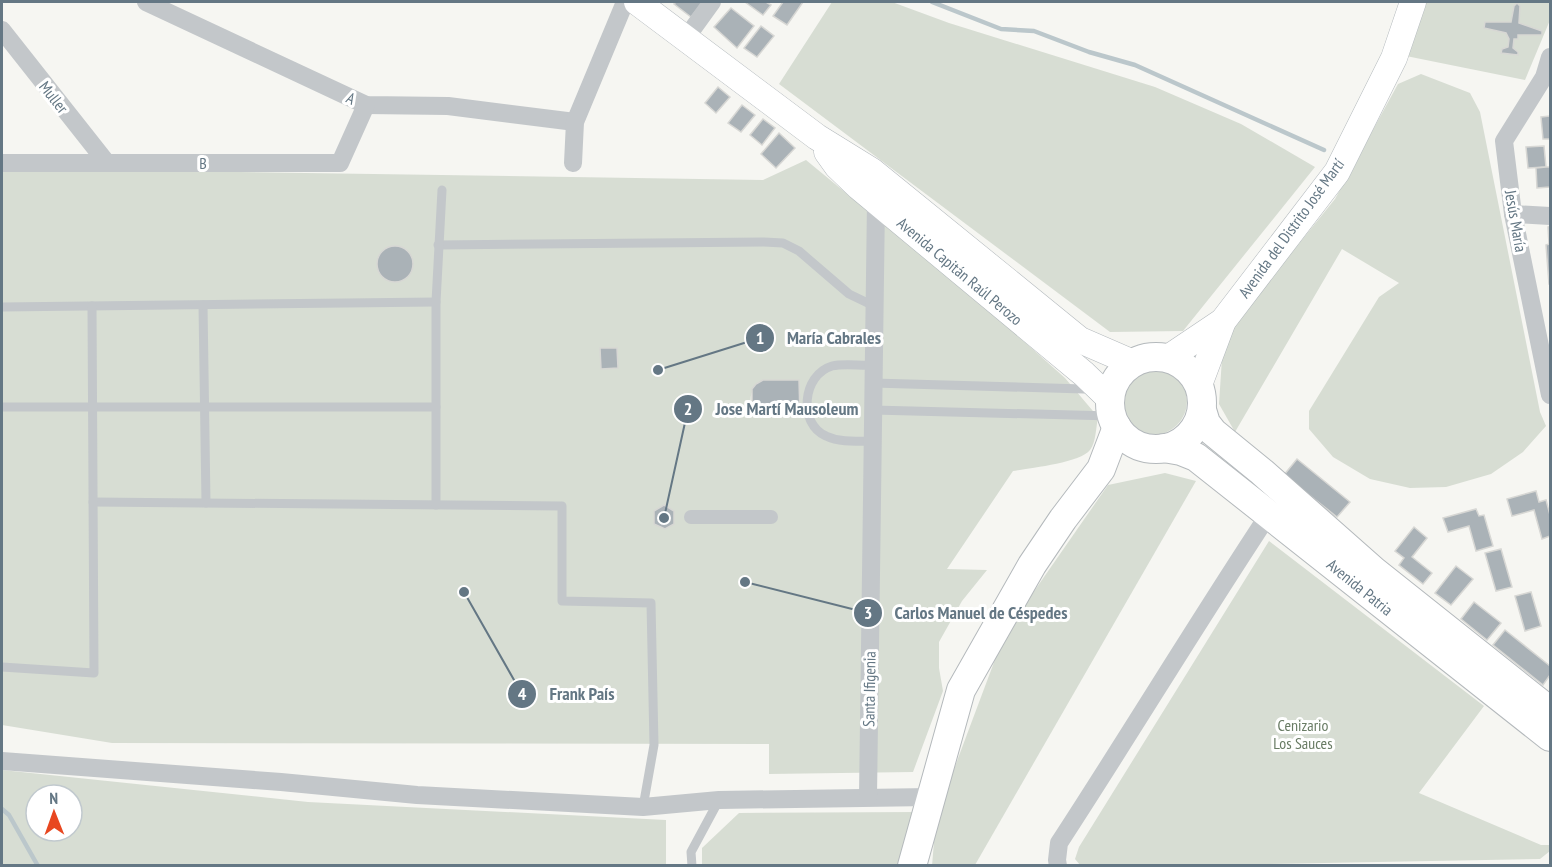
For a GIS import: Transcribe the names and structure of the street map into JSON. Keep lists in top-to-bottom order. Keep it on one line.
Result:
{"streets":{"main road":["Avenida del Distrito José Martí","Avenida Capitán Raúl Perozo","Avenida Patria"],"street":["Muller","A","B","Jesús María","Santa Ifigenia"]},"crossings":[["Muller","B"],["A","B"],["Avenida del Distrito José Martí","Avenida Capitán Raúl Perozo"],["Avenida del Distrito José Martí","Avenida Patria"],["Avenida Capitán Raúl Perozo","Avenida Patria"],["Avenida Capitán Raúl Perozo","Santa Ifigenia"]],"parks":["Cenizario Los Sauces"],"places":["María Cabrales","Jose Martí Mausoleum","Carlos Manuel de Céspedes","Frank País"],"north":"top"}
